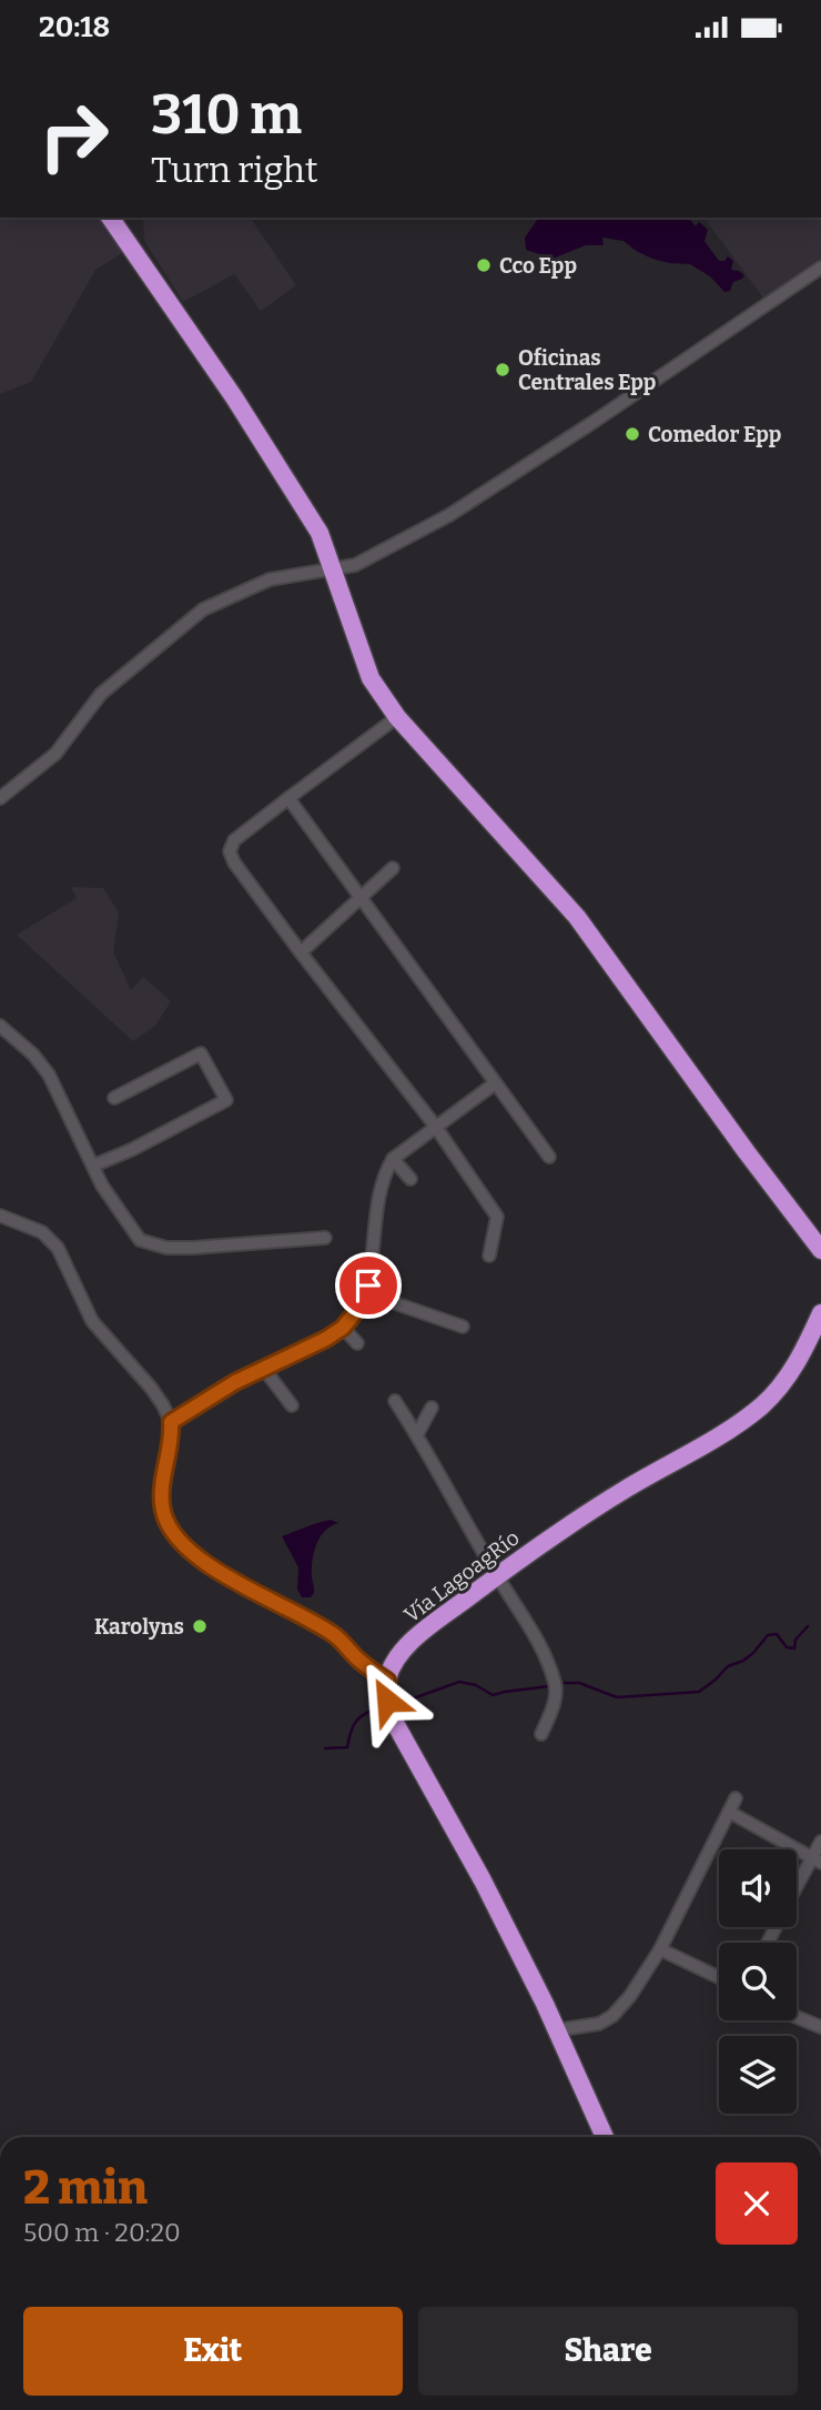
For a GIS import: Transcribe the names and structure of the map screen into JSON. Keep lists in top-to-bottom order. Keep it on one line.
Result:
{"streets":{"highway":["Vía LagoagRío"]},"places":["Cco Epp","Oficinas Centrales Epp","Comedor Epp","Karolyns"],"page":{"status":"20:18","turn":["310 m","Turn right"],"heading":["2 min","500 m · 20:20"],"buttons":["Exit","Share"]}}
